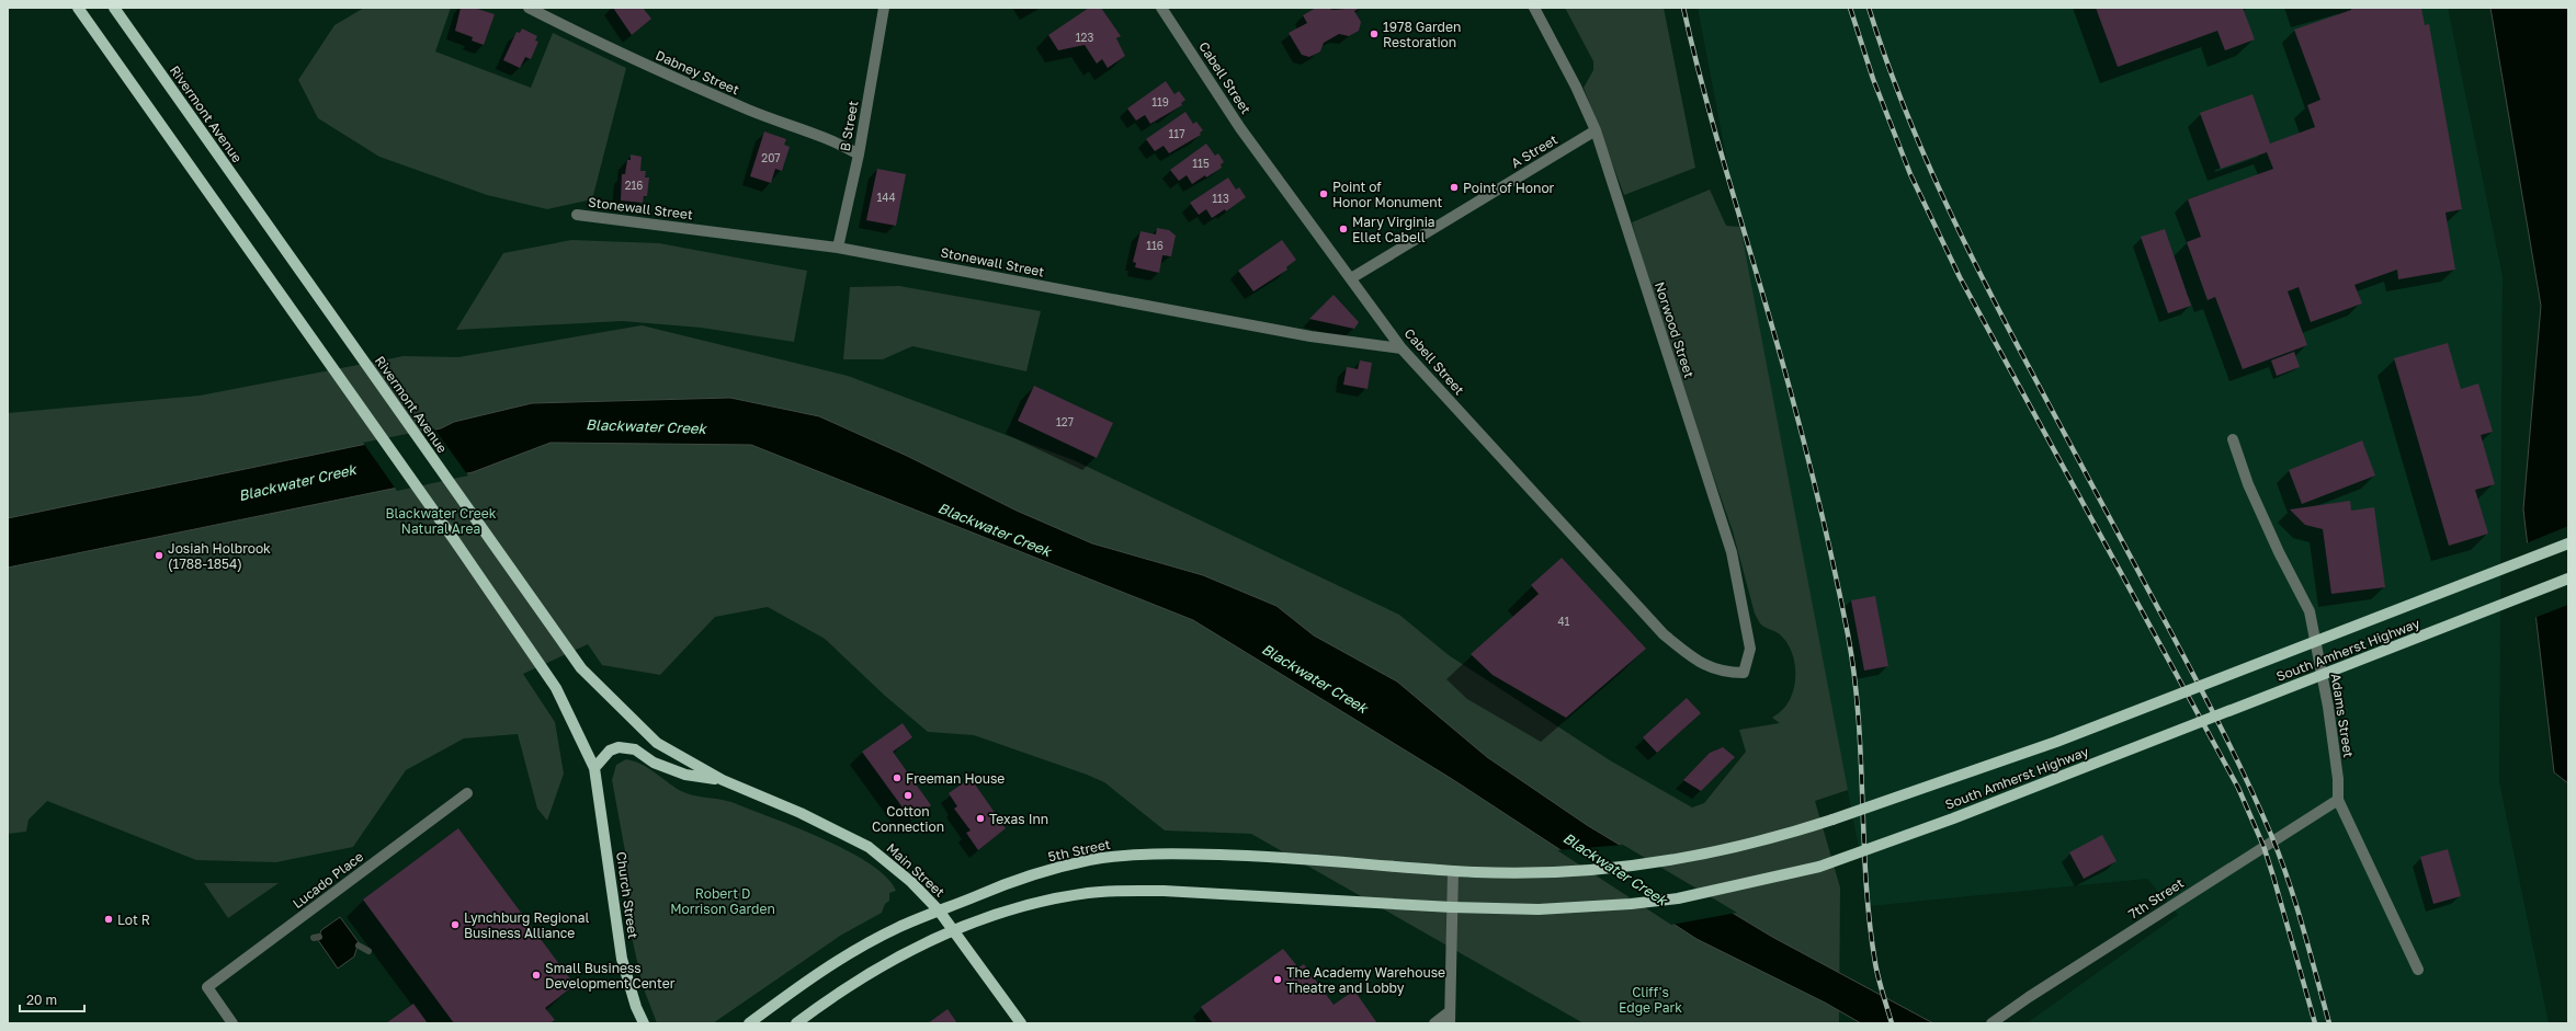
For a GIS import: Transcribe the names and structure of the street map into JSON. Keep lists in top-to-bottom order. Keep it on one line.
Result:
{"streets":{"main road":["Rivermont Avenue","South Amherst Highway","5th Street","Main Street","Church Street"],"street":["Dabney Street","Cabell Street","B Street","A Street","Stonewall Street","Norwood Street","Adams Street","Lucado Place","7th Street"]},"crossings":[["Dabney Street","B Street"],["Cabell Street","A Street"],["Cabell Street","Stonewall Street"],["Cabell Street","Norwood Street"],["Rivermont Avenue","Main Street"],["B Street","Stonewall Street"],["A Street","Norwood Street"],["South Amherst Highway","5th Street"],["Adams Street","7th Street"],["5th Street","Main Street"]],"water":["Blackwater Creek"],"parks":["Blackwater Creek Natural Area","Robert D Morrison Garden","Cliff's Edge Park"],"places":["1978 Garden Restoration","Point of Honor","Point of Honor Monument","Mary Virginia Ellet Cabell","Josiah Holbrook (1788-1854)","Freeman House","Cotton Connection","Texas Inn","Lot R","Lynchburg Regional Business Alliance","Small Business Development Center","The Academy Warehouse Theatre and Lobby"],"house_numbers":["123","119","117","207","115","216","144","113","116","127","41"],"scale_bar":"20 m"}
